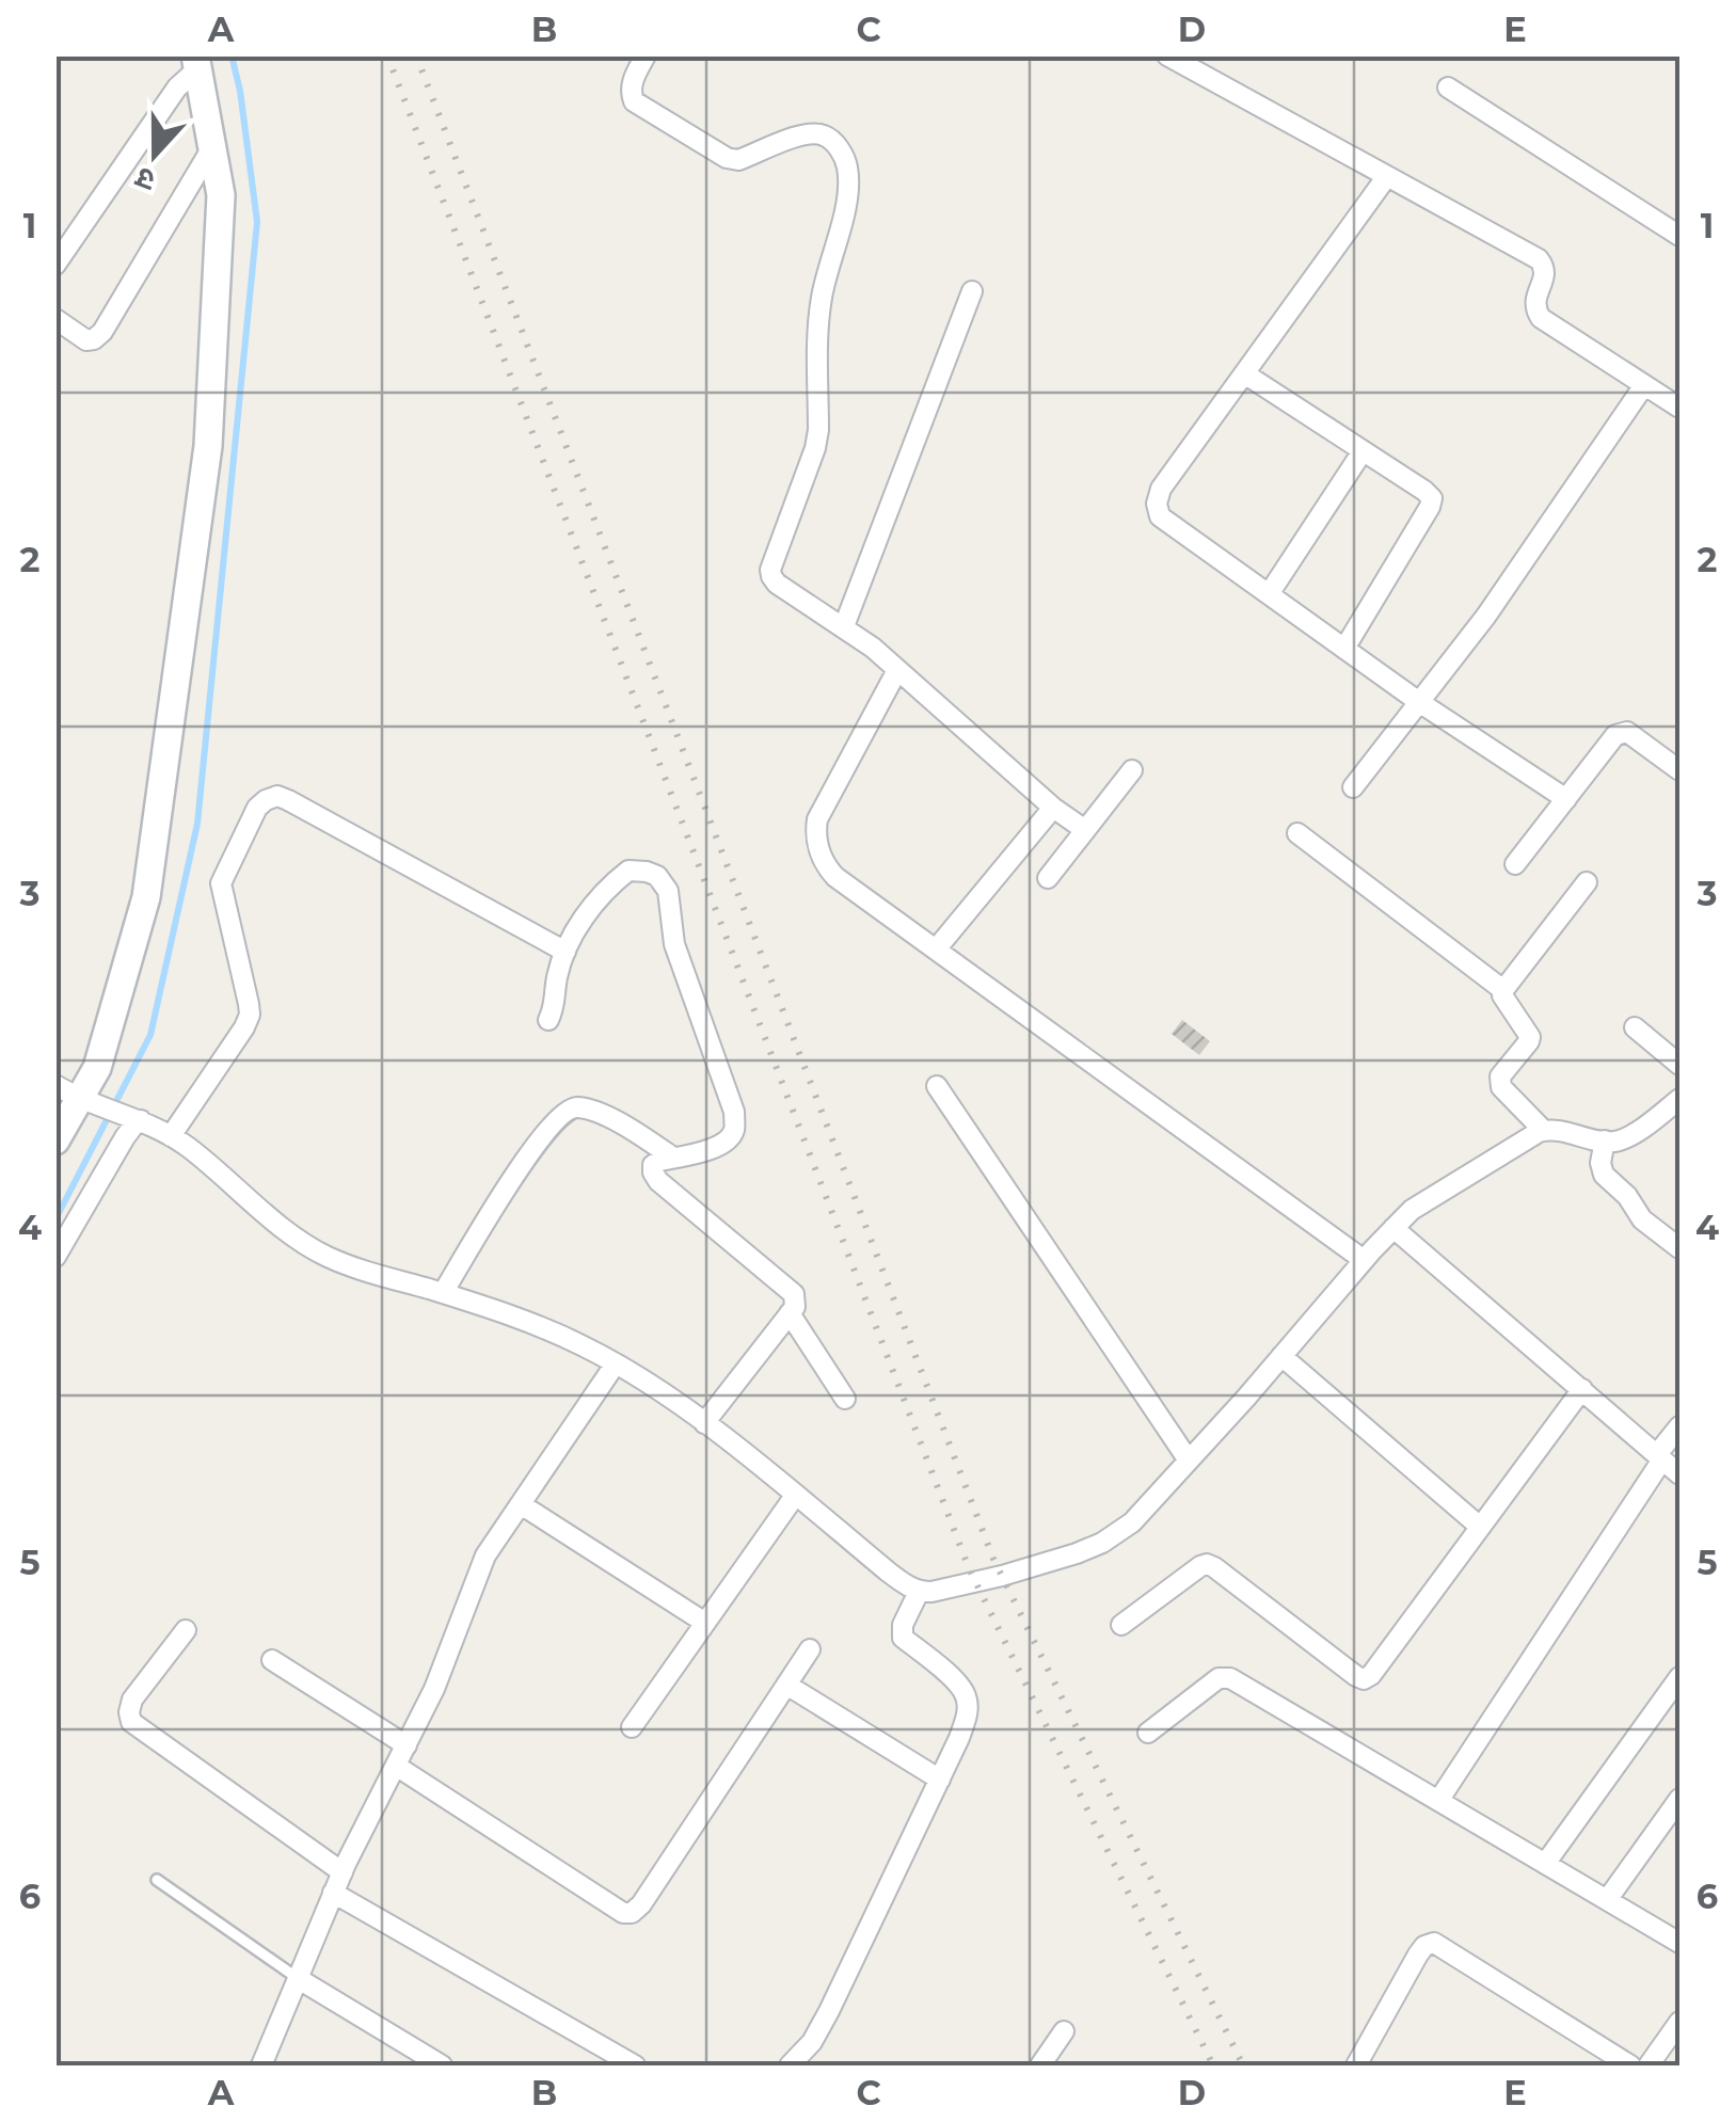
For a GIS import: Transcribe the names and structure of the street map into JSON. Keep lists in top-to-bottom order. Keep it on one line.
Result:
{"north":"bottom","grid":{"columns":["A","B","C","D","E"],"rows":["1","2","3","4","5","6"]}}
